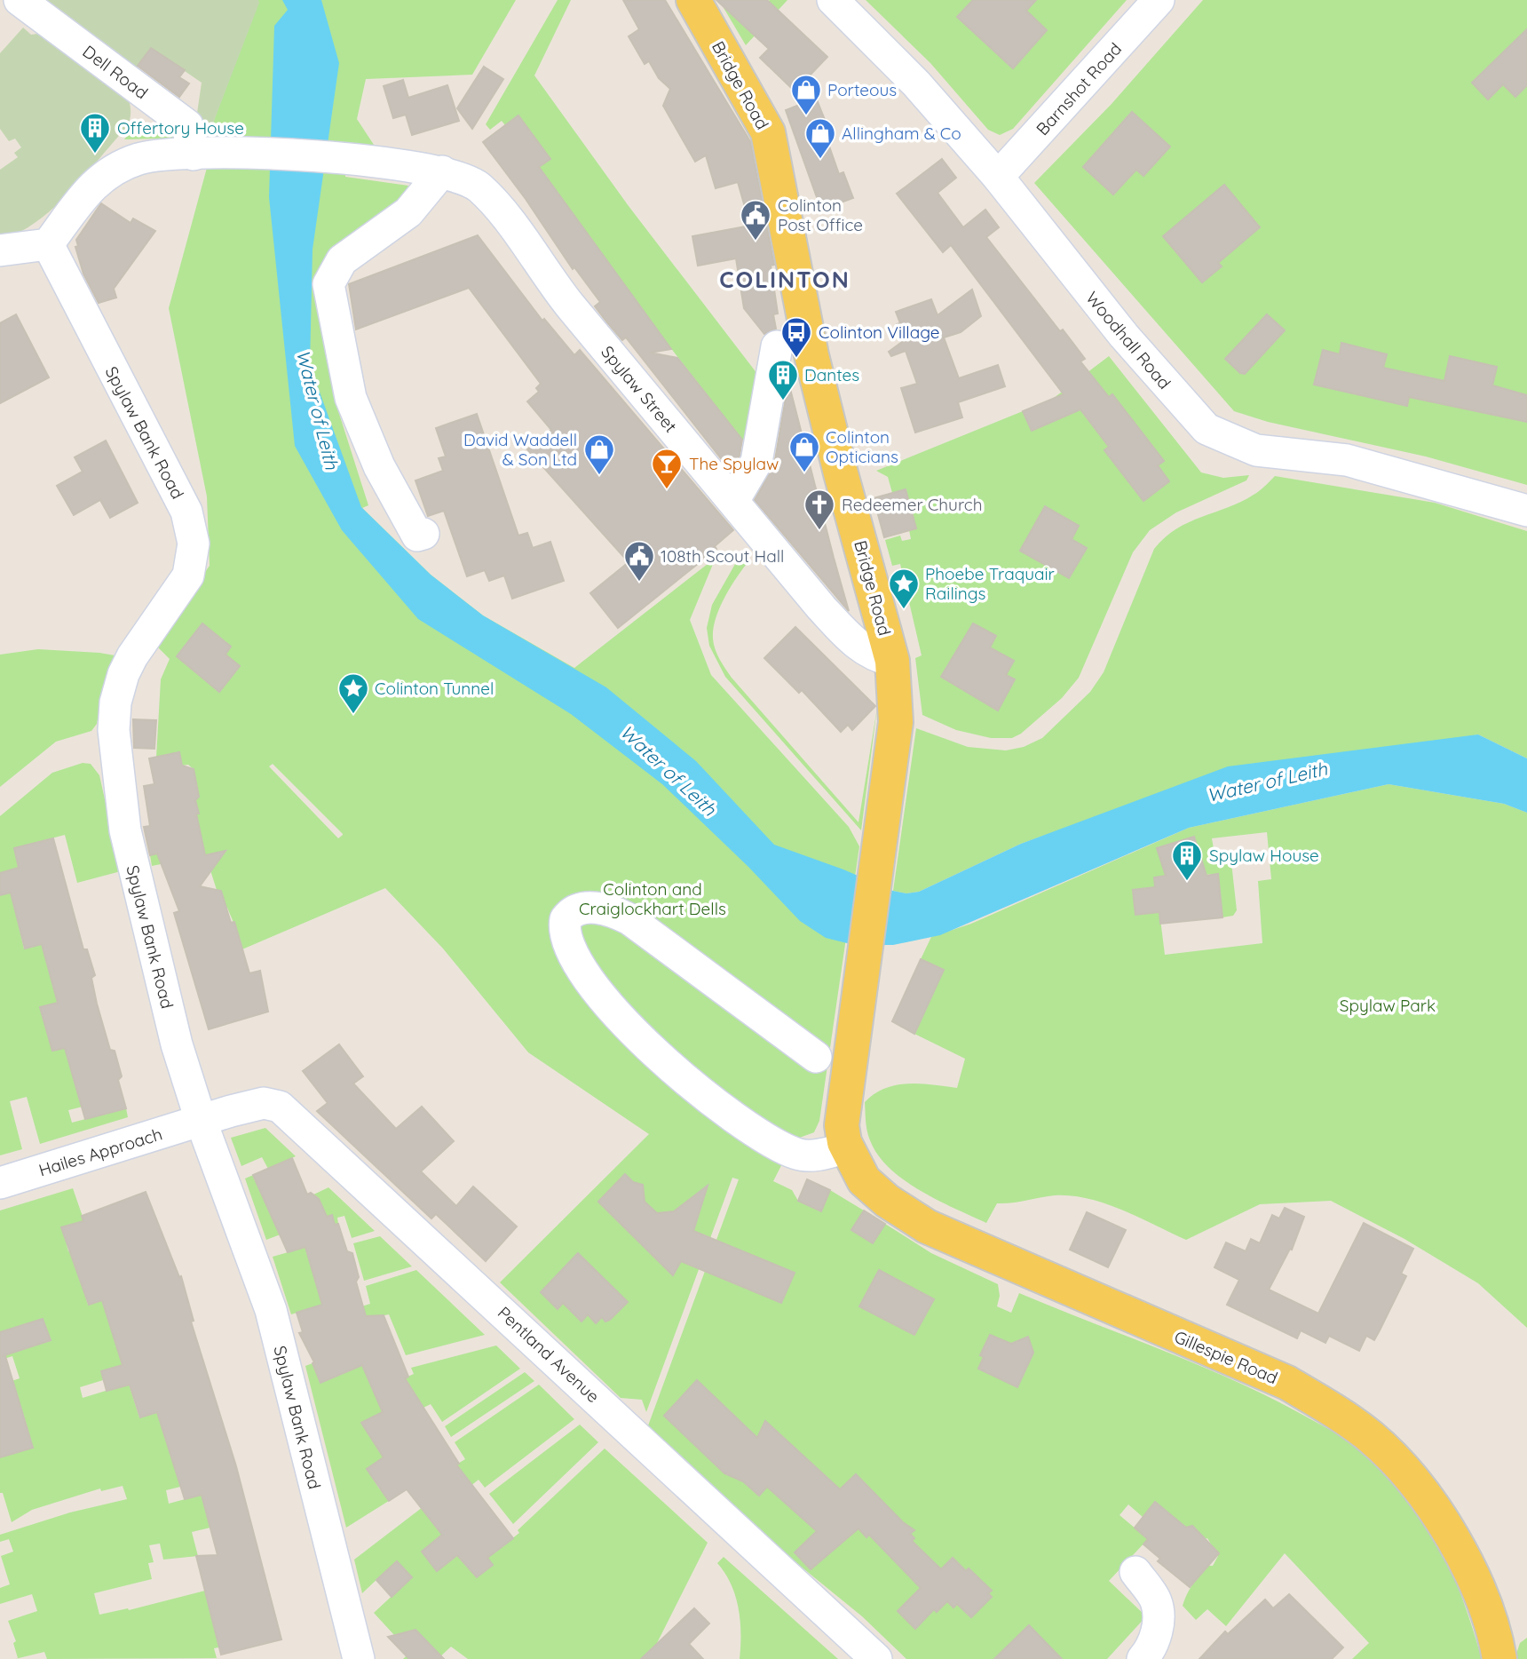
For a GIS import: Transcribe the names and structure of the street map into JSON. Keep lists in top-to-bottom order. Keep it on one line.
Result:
{"streets":{"main road":["Bridge Road","Gillespie Road"],"street":["Dell Road","Barnshot Road","Woodhall Road","Spylaw Street","Spylaw Bank Road","Hailes Approach","Pentland Avenue"]},"crossings":[["Dell Road","Spylaw Street"],["Bridge Road","Spylaw Street"],["Bridge Road","Gillespie Road"],["Barnshot Road","Woodhall Road"],["Spylaw Bank Road","Hailes Approach"],["Spylaw Bank Road","Pentland Avenue"],["Hailes Approach","Pentland Avenue"]],"districts":["COLINTON"],"water":["Water of Leith"],"parks":["Colinton and Craiglockhart Dells","Spylaw Park"],"places":{"shop":["Porteous","Allingham & Co","Colinton Opticians","David Waddell & Son Ltd"],"building":["Offertory House","Dantes","Spylaw House"],"public building":["Colinton Post Office","108th Scout Hall"],"bus stop":["Colinton Village"],"bar":["The Spylaw"],"church":["Redeemer Church"],"place":["Phoebe Traquair Railings","Colinton Tunnel"]}}
